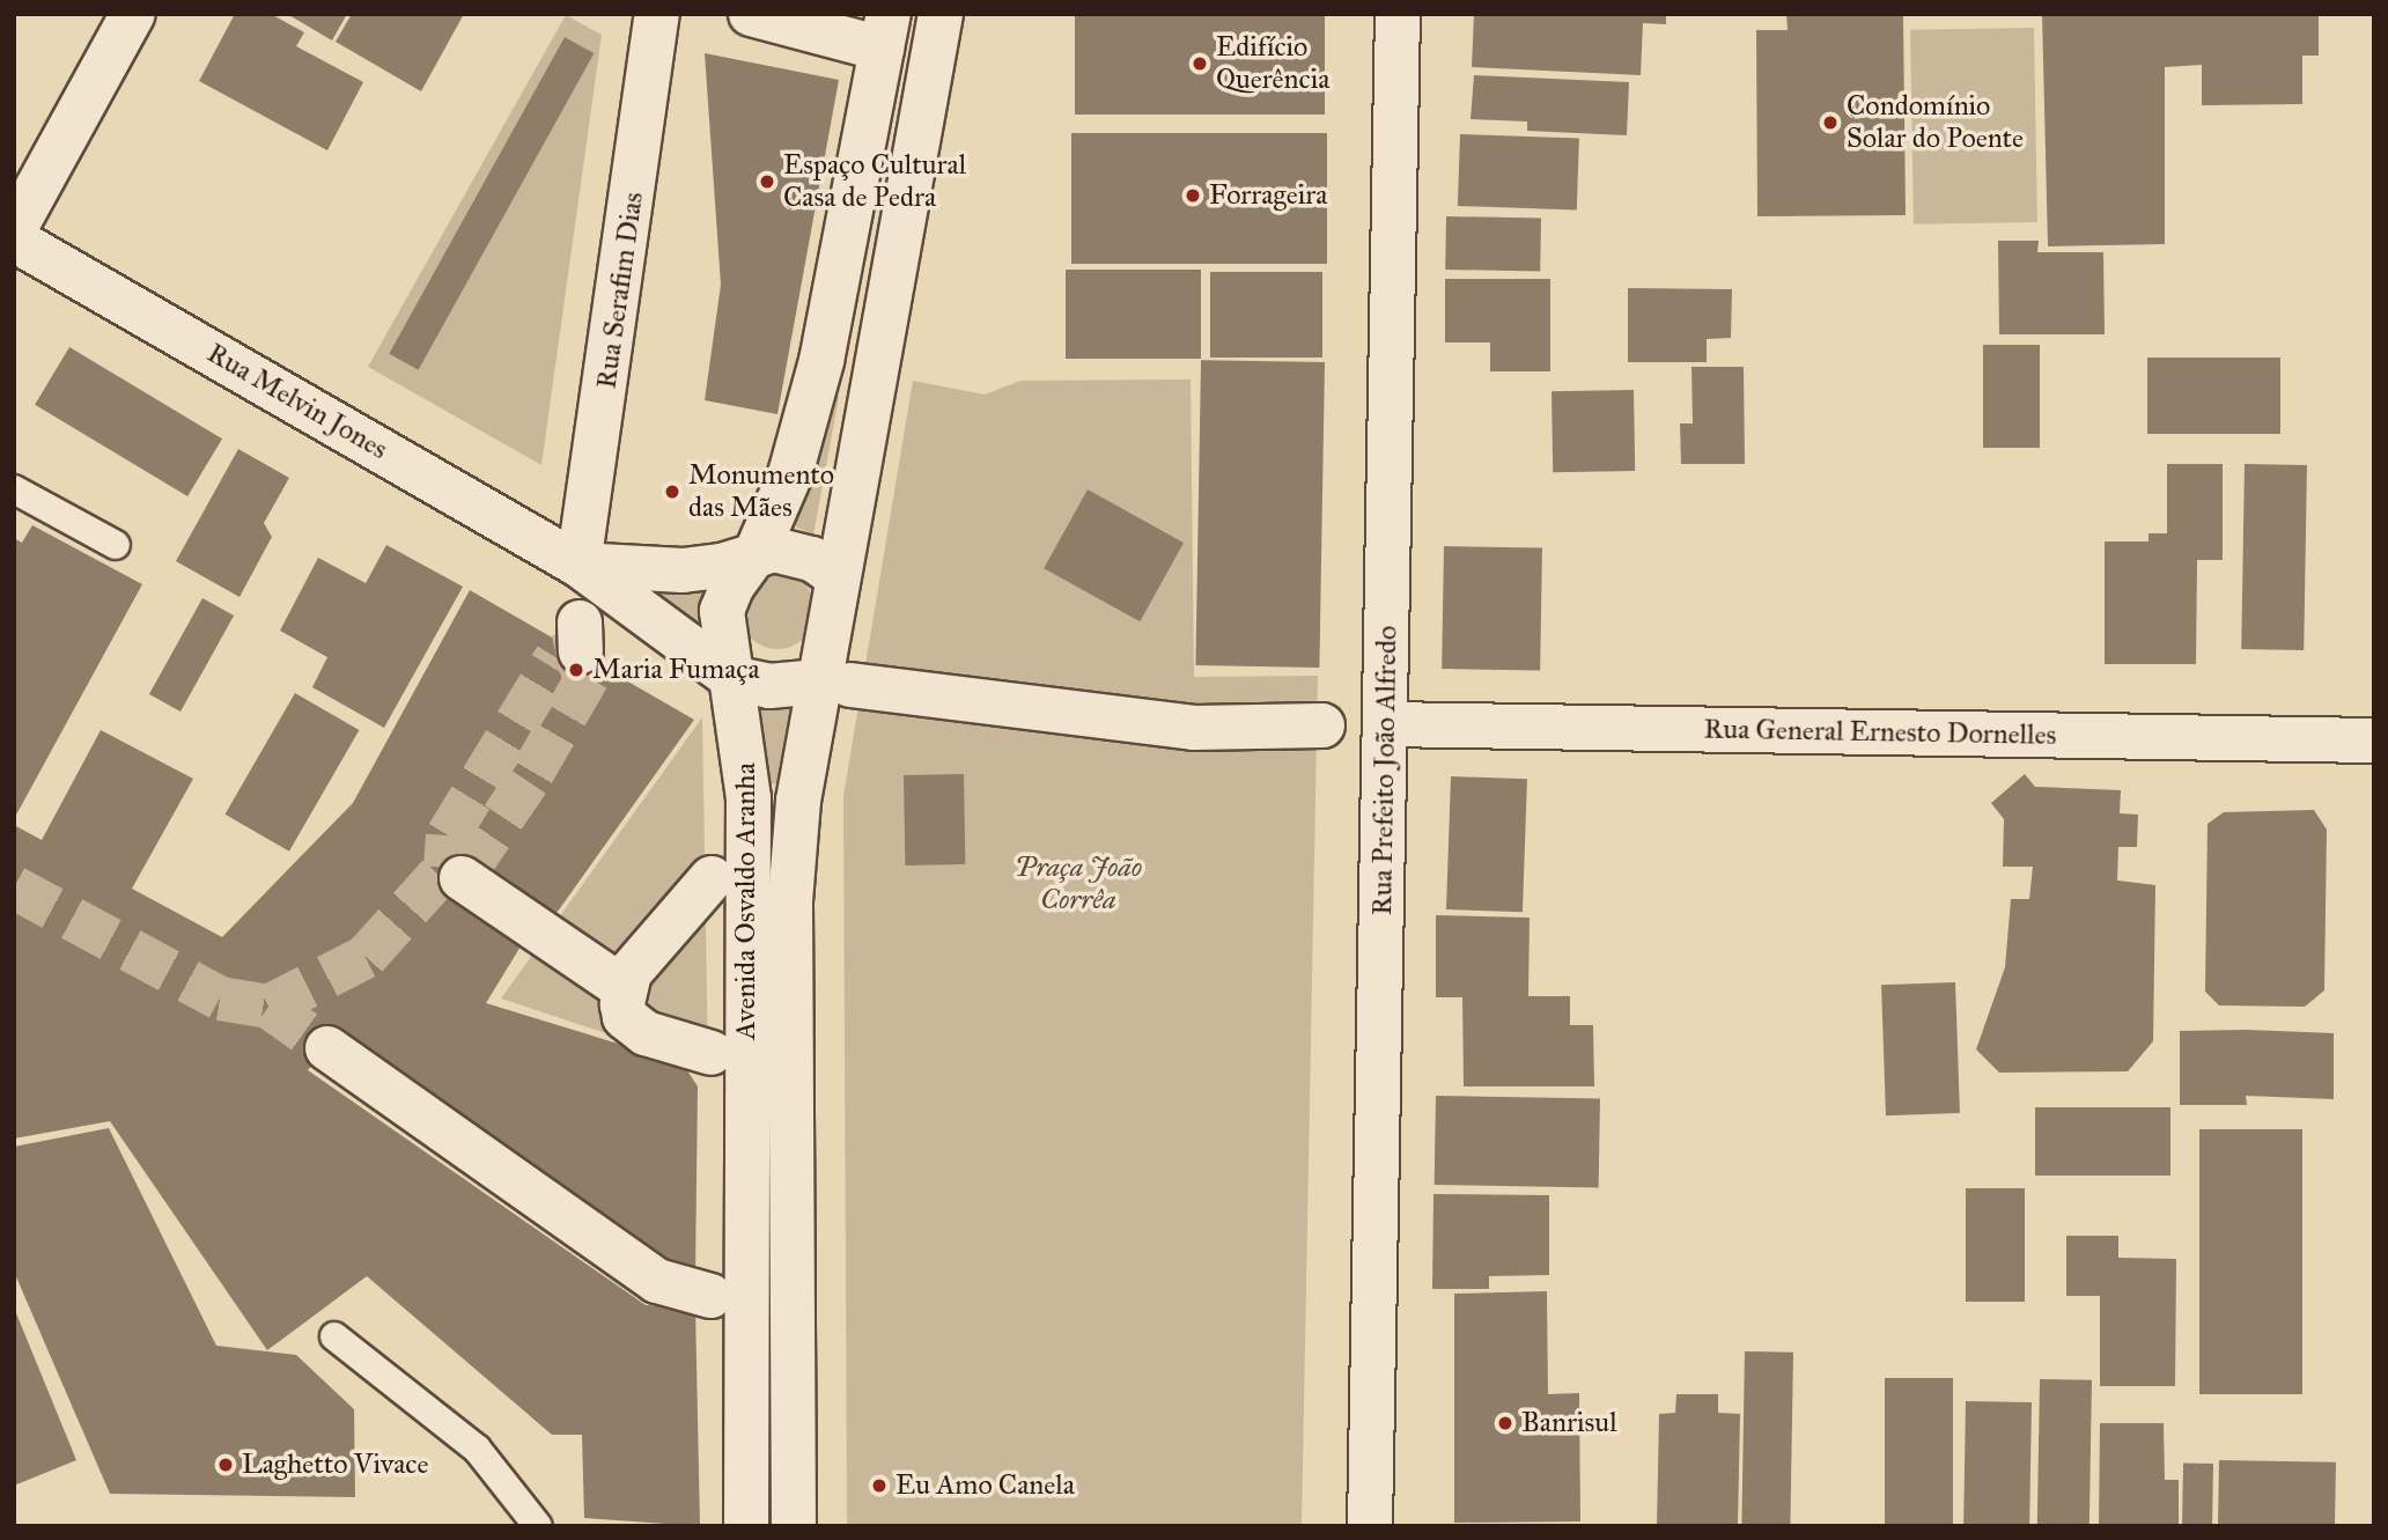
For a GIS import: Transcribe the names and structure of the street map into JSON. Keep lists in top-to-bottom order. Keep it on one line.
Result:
{"streets":{"street":["Rua Serafim Dias","Rua Melvin Jones","Rua General Ernesto Dornelles","Rua Prefeito João Alfredo","Avenida Osvaldo Aranha"]},"crossings":[["Rua Serafim Dias","Rua Melvin Jones"],["Rua Melvin Jones","Avenida Osvaldo Aranha"],["Rua General Ernesto Dornelles","Rua Prefeito João Alfredo"]],"parks":["Praça João Corrêa"],"places":["Edifício Querência","Condomínio Solar do Poente","Espaço Cultural Casa de Pedra","Forrageira","Monumento das Mães","Maria Fumaça","Banrisul","Laghetto Vivace","Eu Amo Canela"]}
